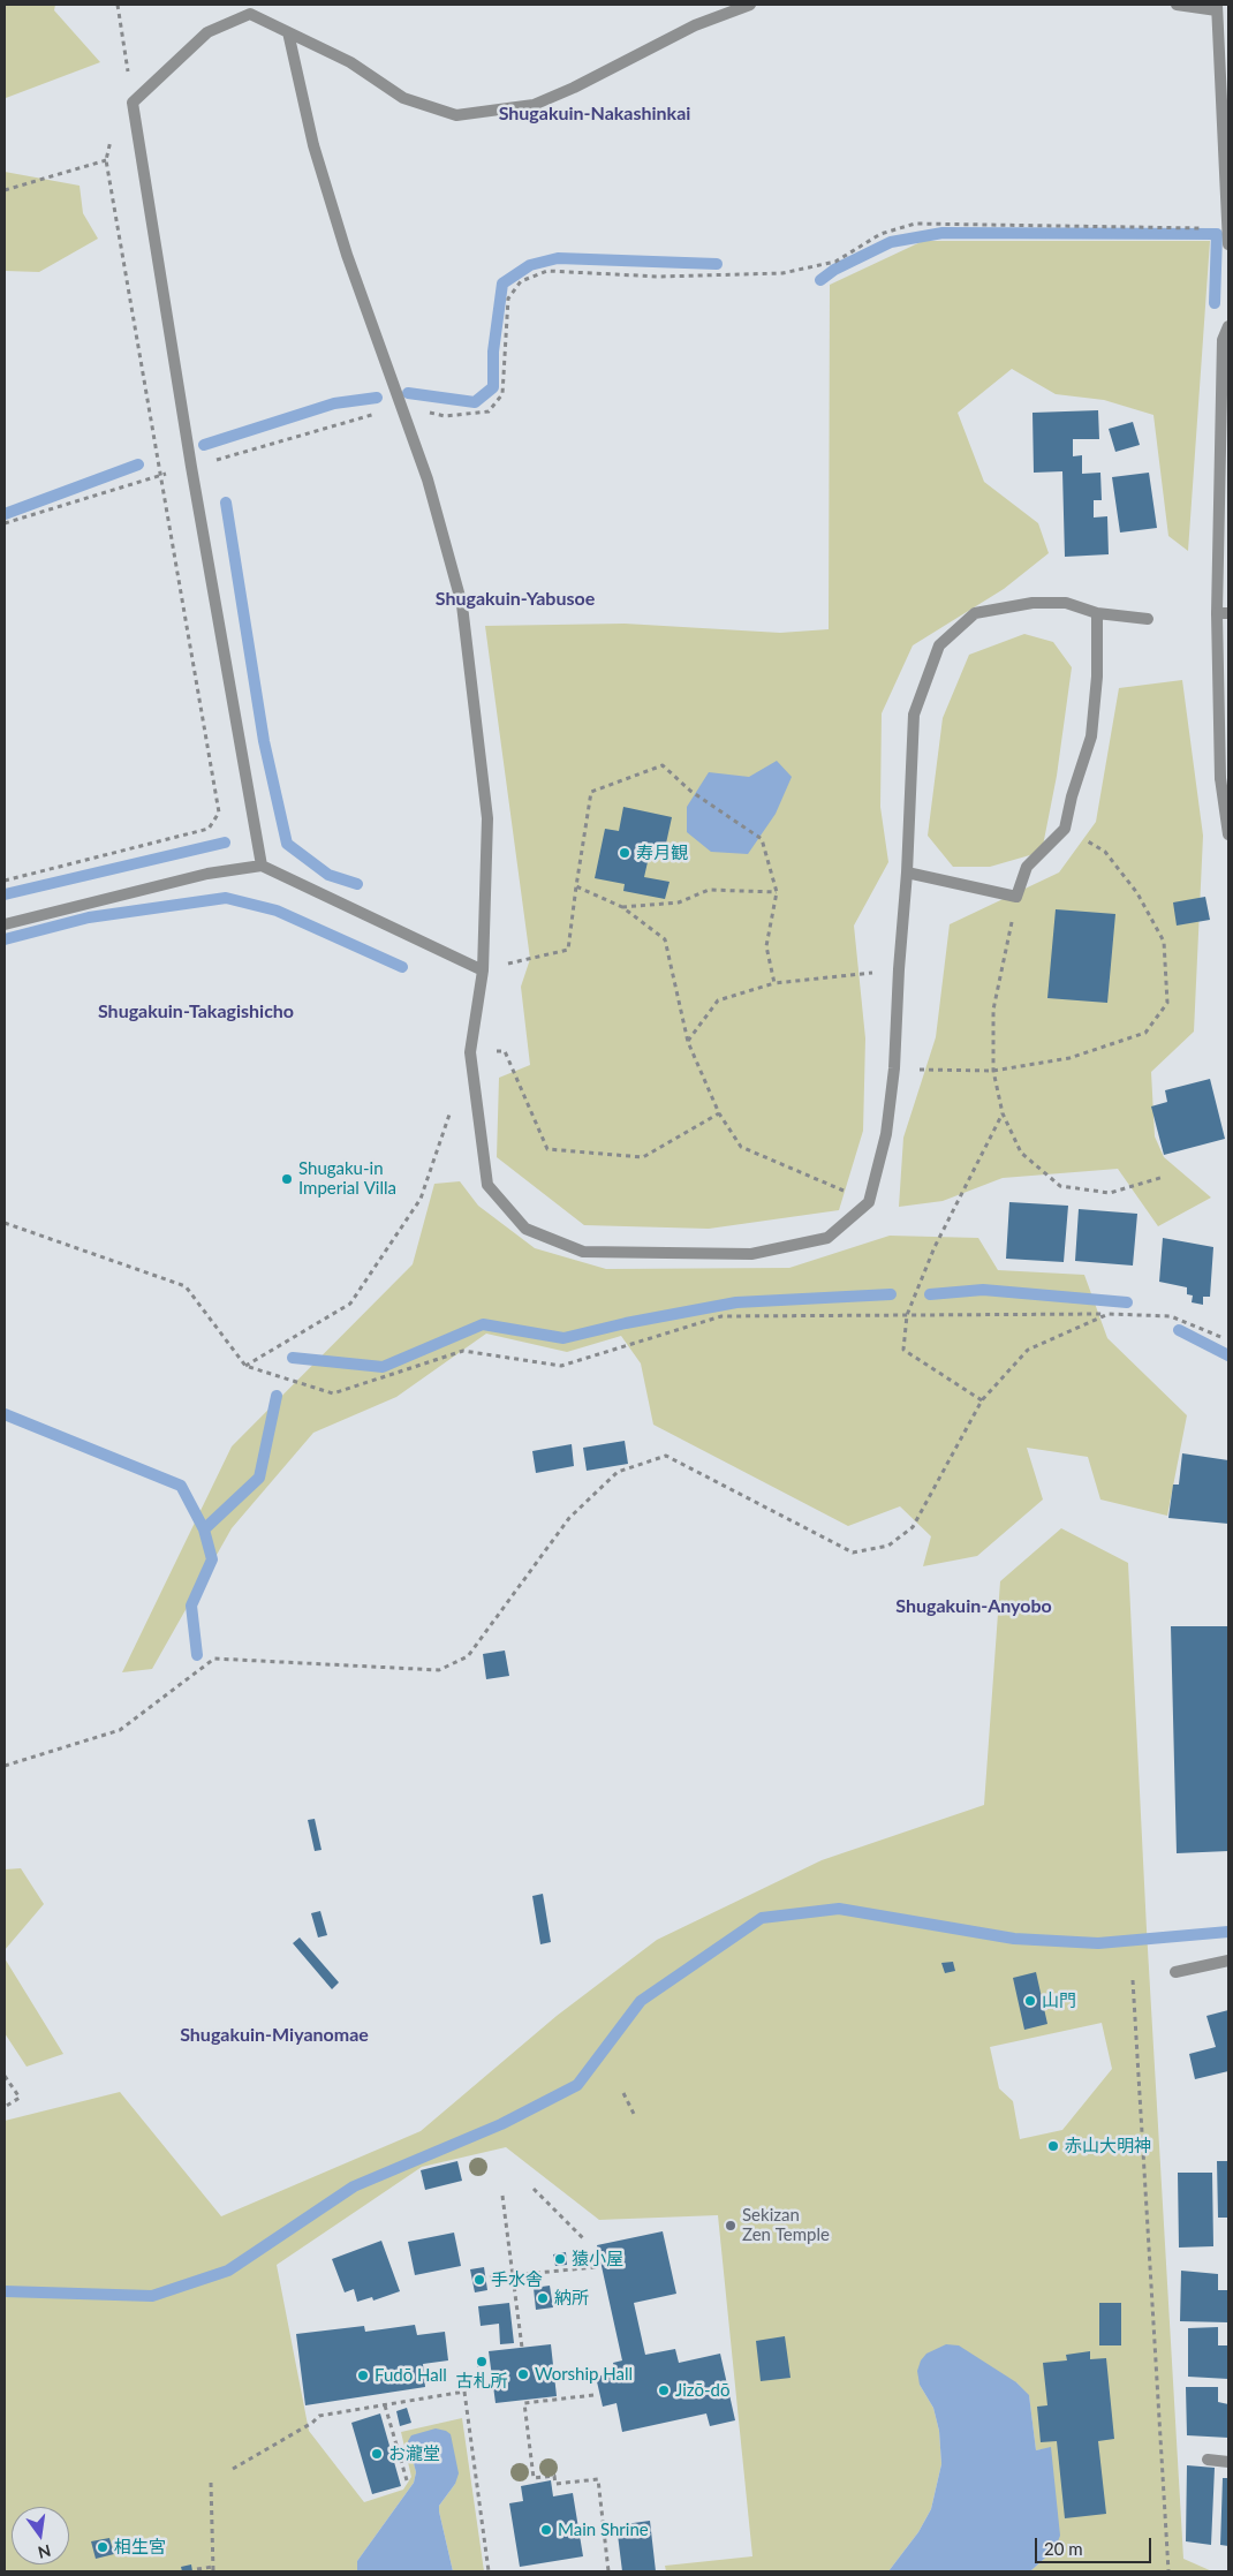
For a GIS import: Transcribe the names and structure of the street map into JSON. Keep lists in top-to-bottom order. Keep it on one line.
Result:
{"districts":["Shugakuin-Nakashinkai","Shugakuin-Yabusoe","Shugakuin-Takagishicho","Shugakuin-Anyobo","Shugakuin-Miyanomae"],"places":["寿月観","Shugaku-in Imperial Villa","山門","赤山大明神","Sekizan Zen Temple","猿小屋","手水舎","納所","古札所","Worship Hall","Fudō Hall","Jizō-dō","お瀧堂","Main Shrine","相生宮"],"scale_bar":"20 m","north":"bottom"}
